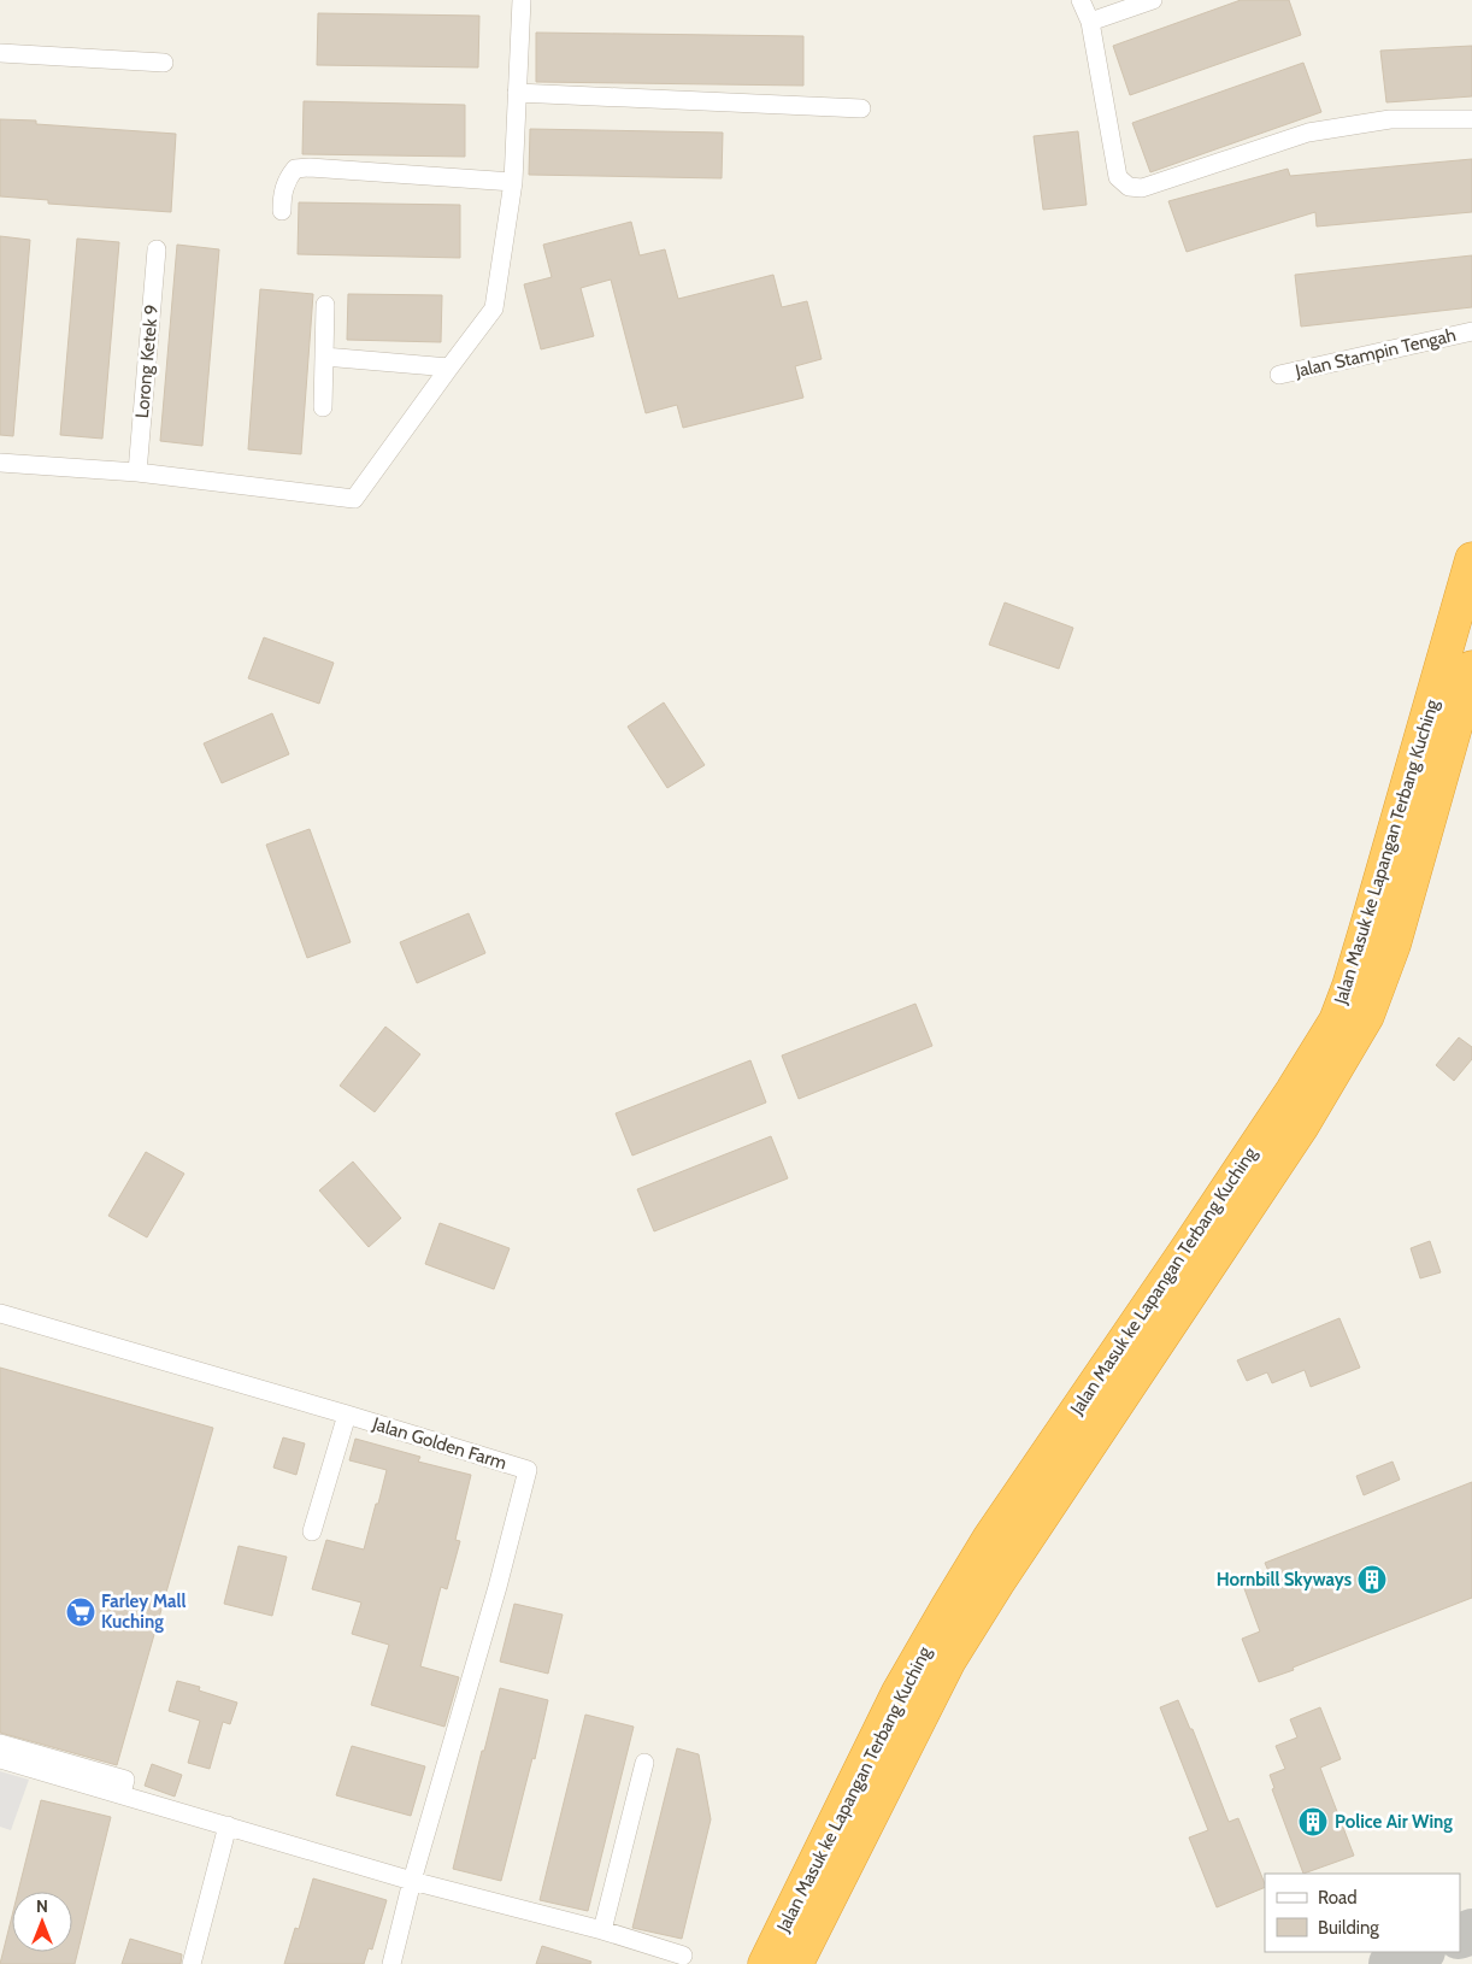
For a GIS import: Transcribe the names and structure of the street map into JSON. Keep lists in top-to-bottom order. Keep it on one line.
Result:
{"streets":{"highway":["Jalan Masuk ke Lapangan Terbang Kuching"],"street":["Jalan Stampin Tengah","Lorong Ketek 9","Jalan Golden Farm"]},"places":{"building":["Hornbill Skyways","Police Air Wing"],"supermarket":["Farley Mall Kuching"]},"legend":["Road","Building"],"north":"top"}
